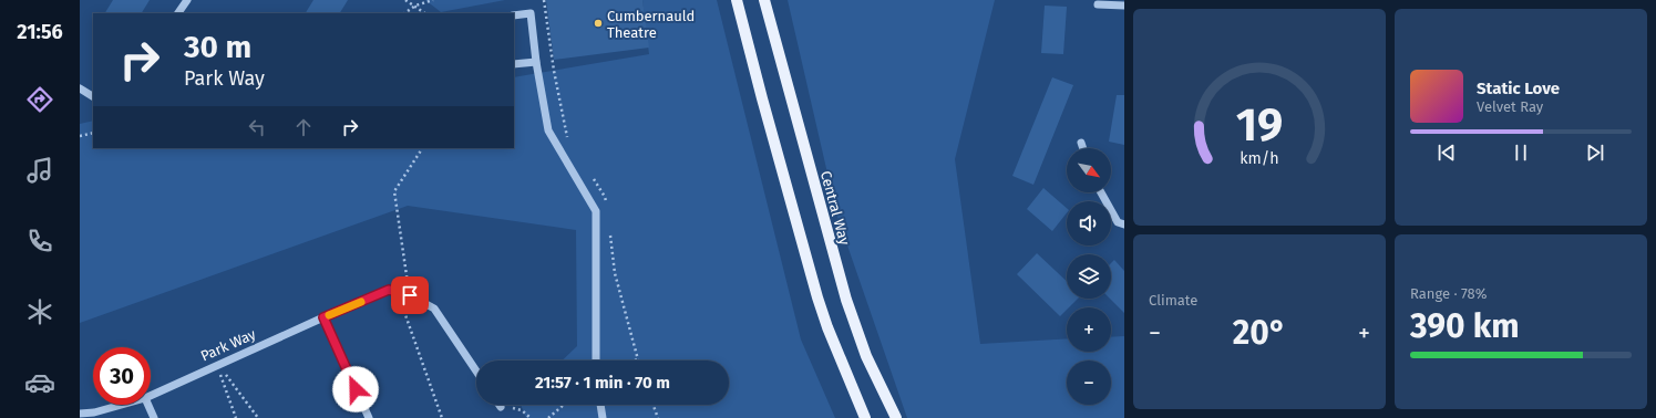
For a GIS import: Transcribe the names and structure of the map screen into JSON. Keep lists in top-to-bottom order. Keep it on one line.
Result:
{"streets":{"main road":["Central Way"],"street":["Park Way"]},"places":["Cumbernauld Theatre"],"north":"bottom right","page":{"tabs":"21:56","turn":["30 m","Park Way"],"song":["Static Love","Velvet Ray"],"map_buttons":["+","−"],"tile":["Climate",["Range · 78%","390 km"]],"heat":["−","20°","+"],"limit":"30","trip":"21:57 · 1 min · 70 m","gauge":["19","km/h"]}}
